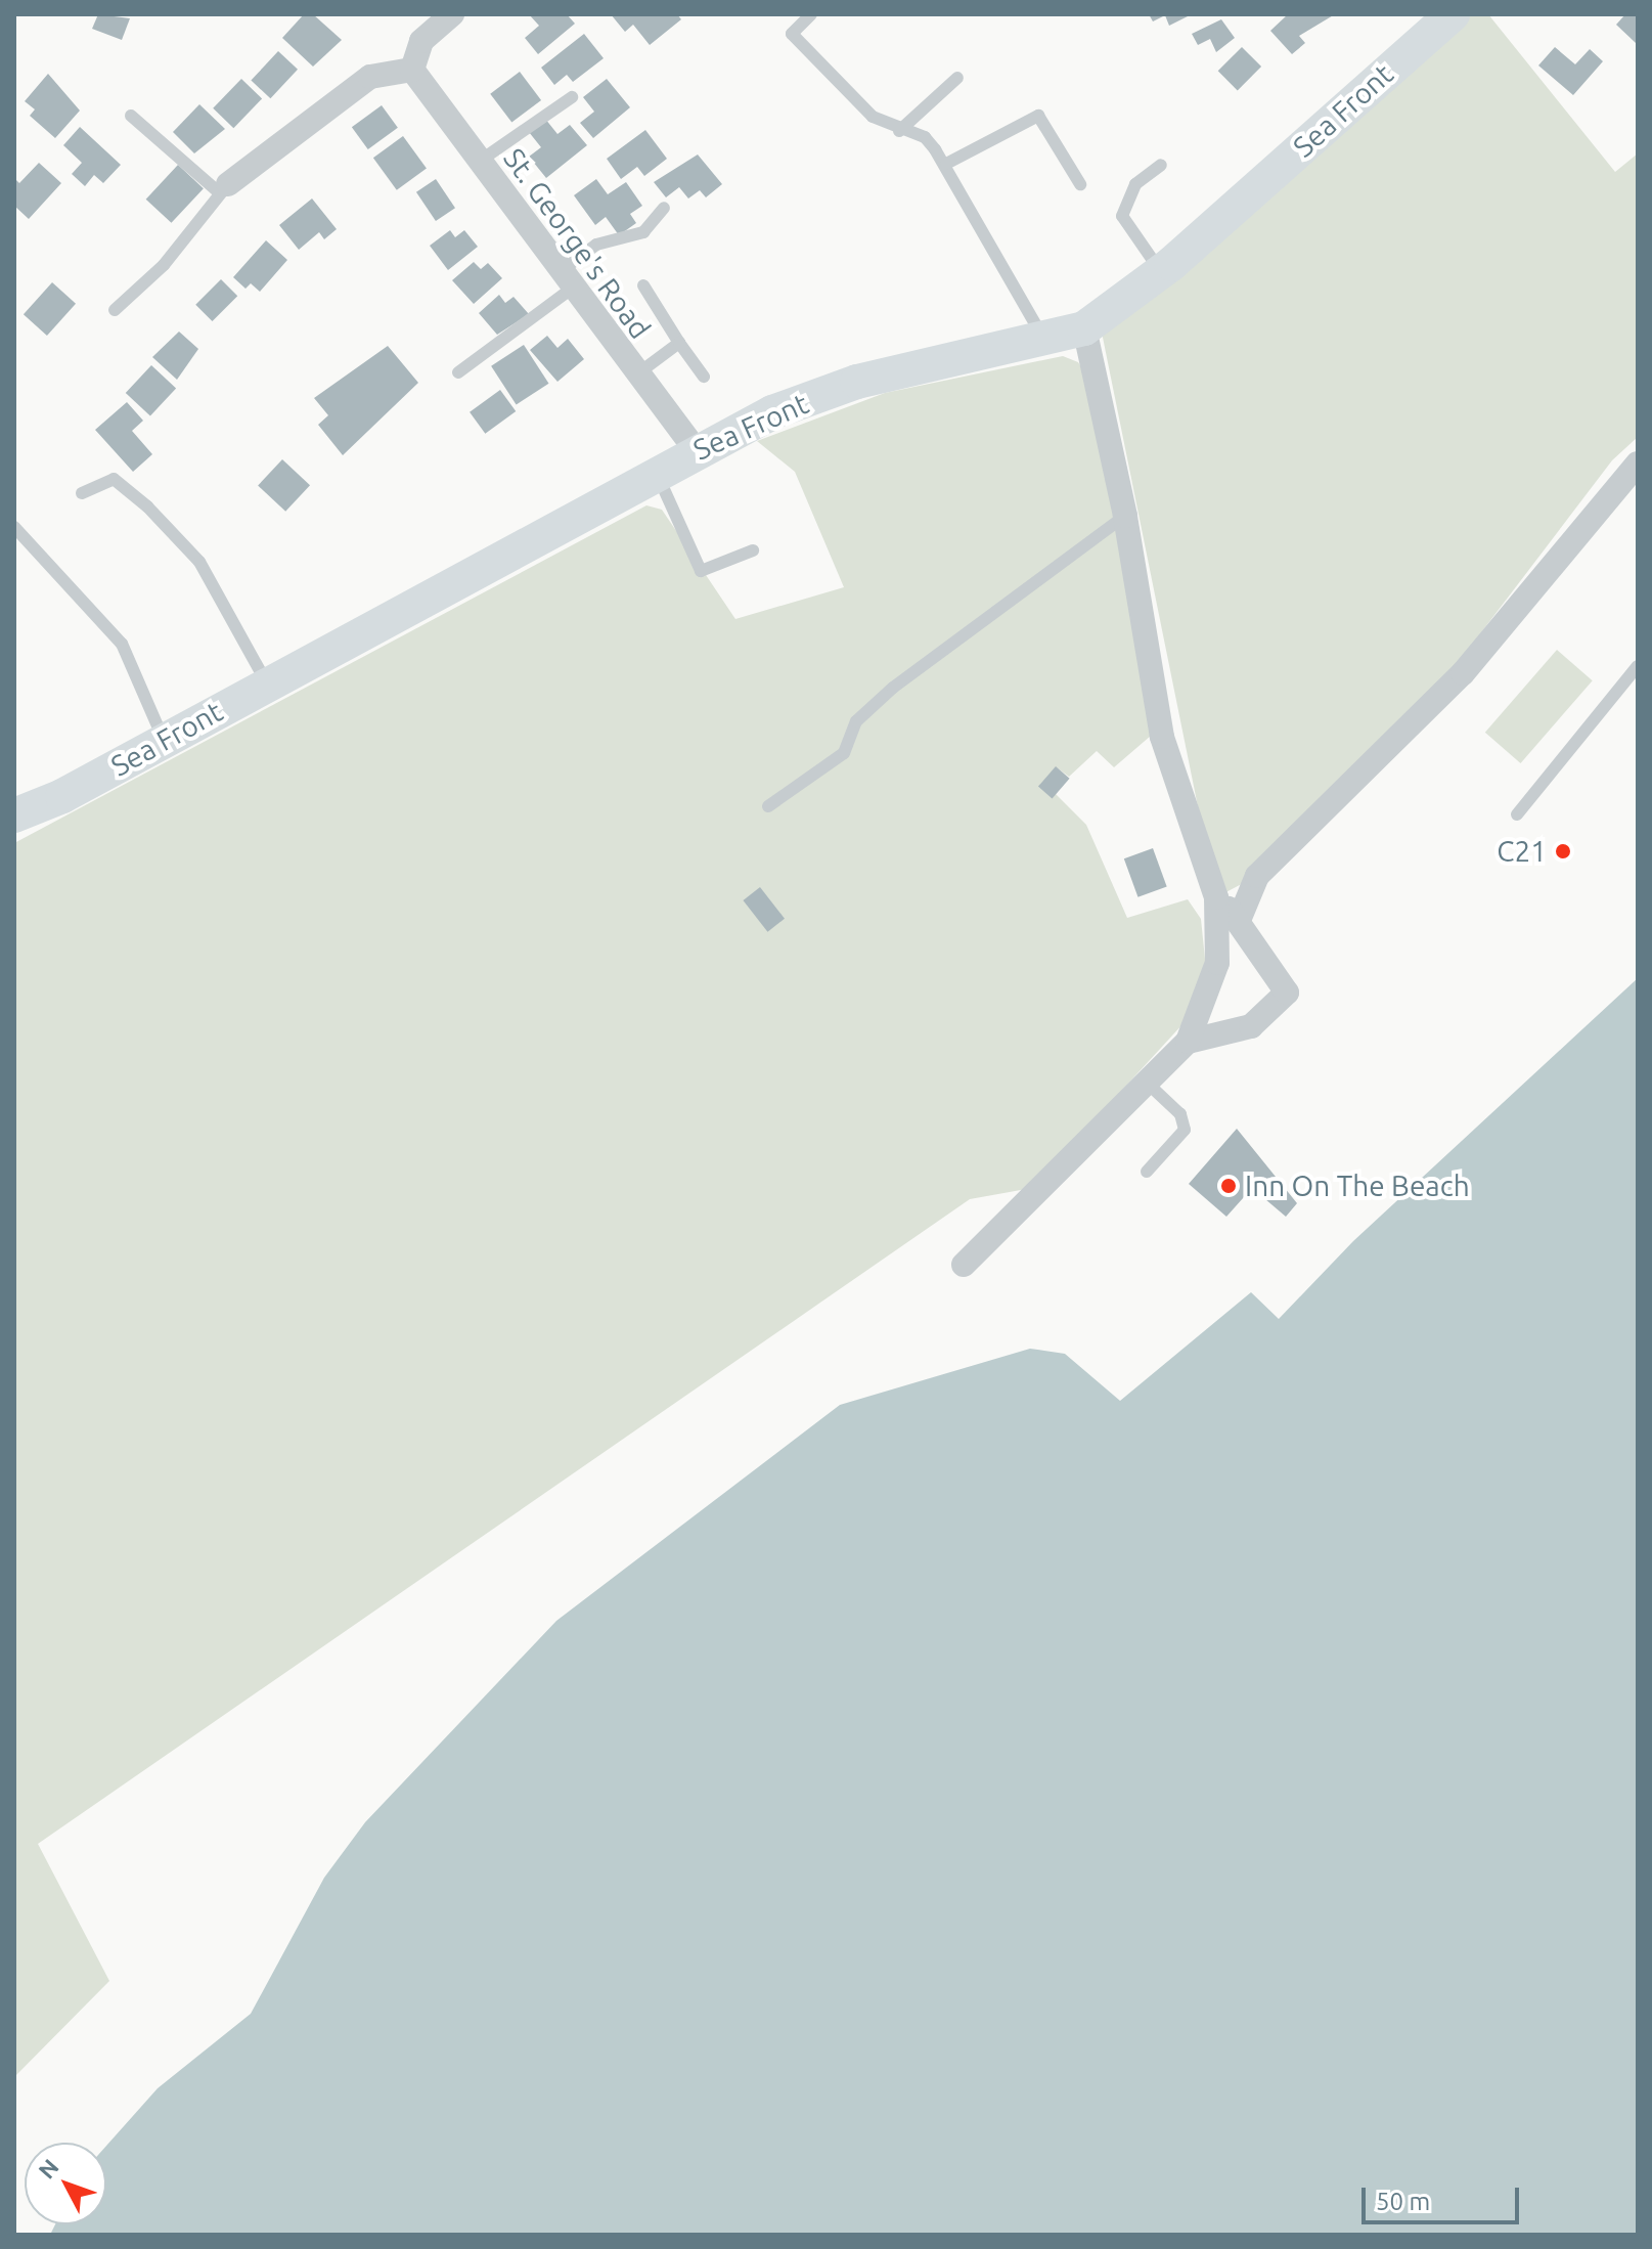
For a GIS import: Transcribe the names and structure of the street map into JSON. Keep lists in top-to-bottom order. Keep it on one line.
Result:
{"streets":{"street":["Sea Front","St. George's Road"]},"crossings":[["Sea Front","St. George's Road"]],"places":["C21","Inn On The Beach"],"scale_bar":"50 m","north":"top left"}
